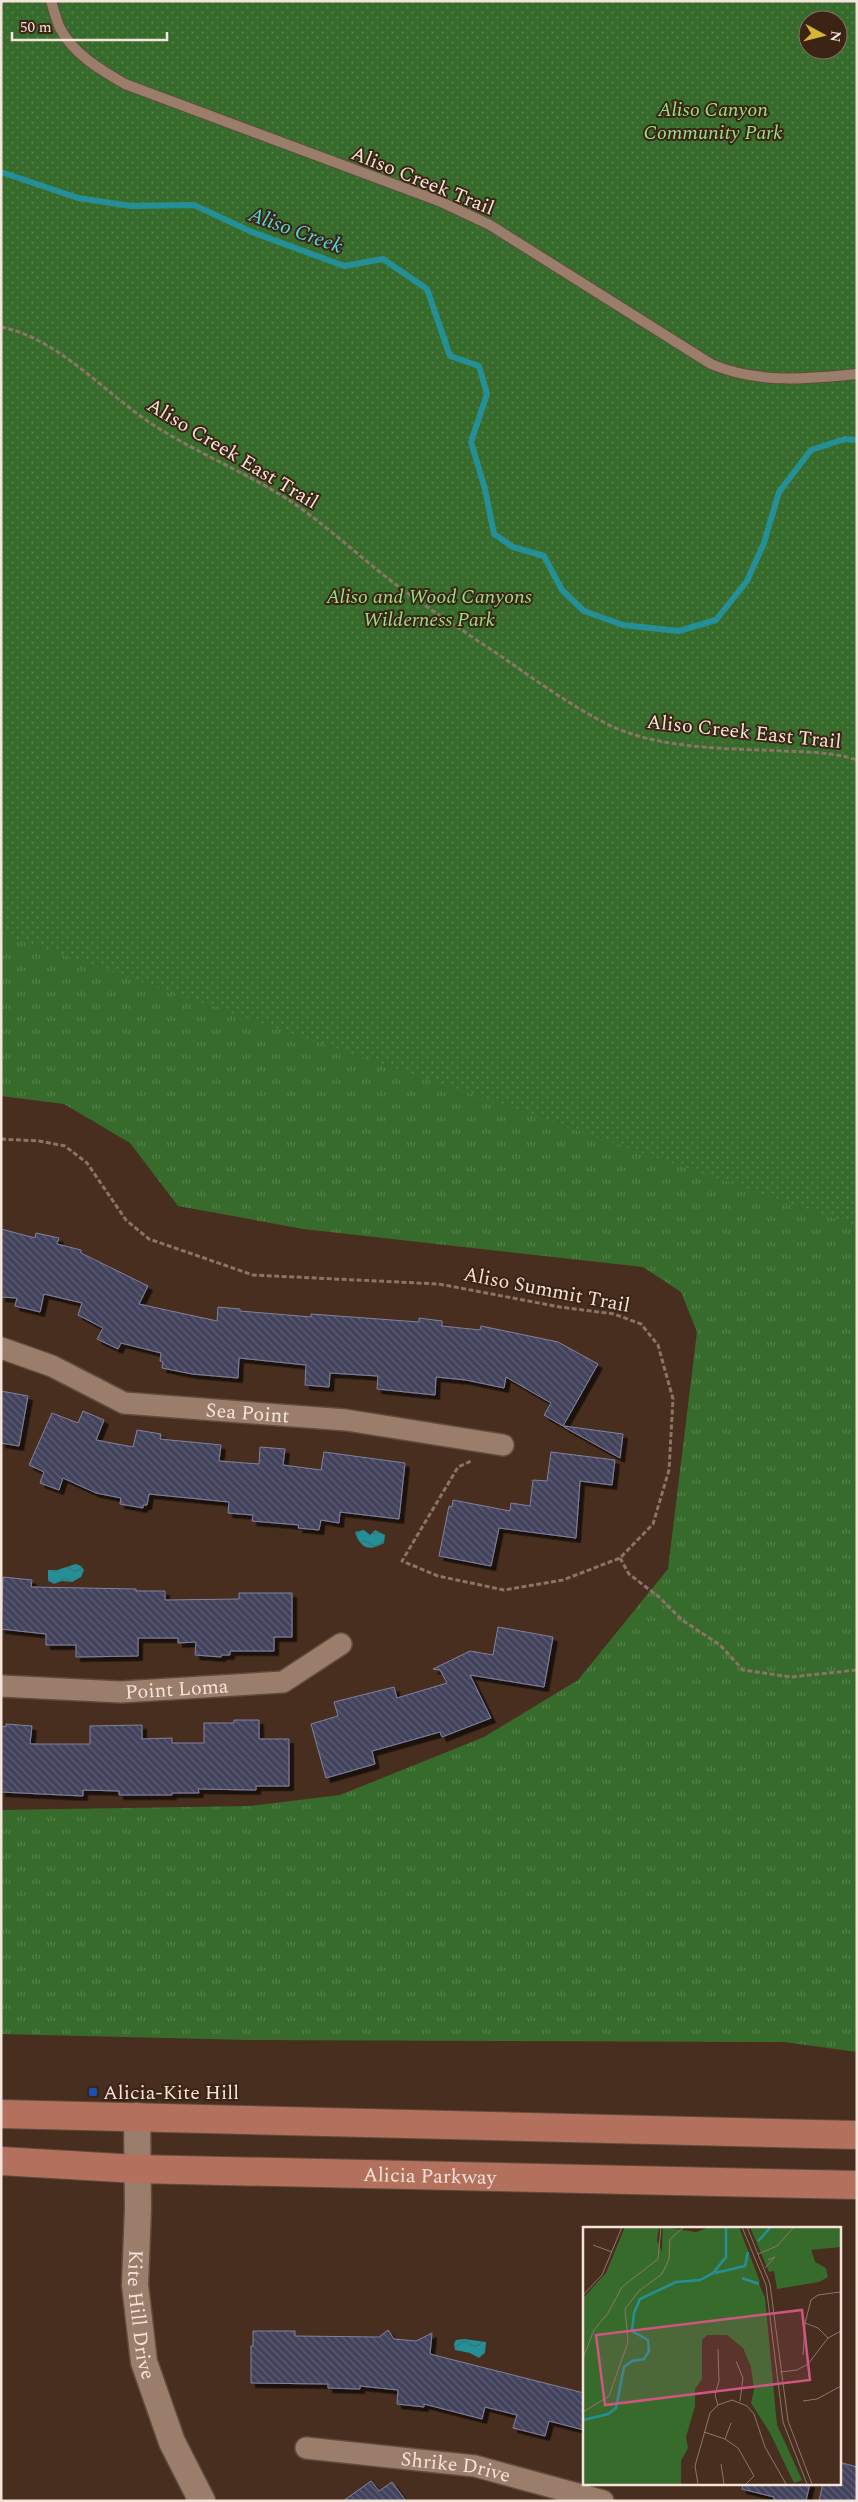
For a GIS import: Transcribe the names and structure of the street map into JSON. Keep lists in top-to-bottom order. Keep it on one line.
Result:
{"streets":{"main road":["Alicia Parkway"],"street":["Sea Point","Point Loma","Kite Hill Drive","Shrike Drive"],"lane":["Aliso Creek Trail"],"path":["Aliso Creek East Trail","Aliso Summit Trail"]},"crossings":[["Aliso Summit Trail","Sea Point"],["Alicia Parkway","Kite Hill Drive"]],"water":["Aliso Creek"],"parks":["Aliso Canyon Community Park","Aliso and Wood Canyons Wilderness Park"],"places":{"transit":["Alicia-Kite Hill"]},"scale_bar":"50 m","north":"right"}
